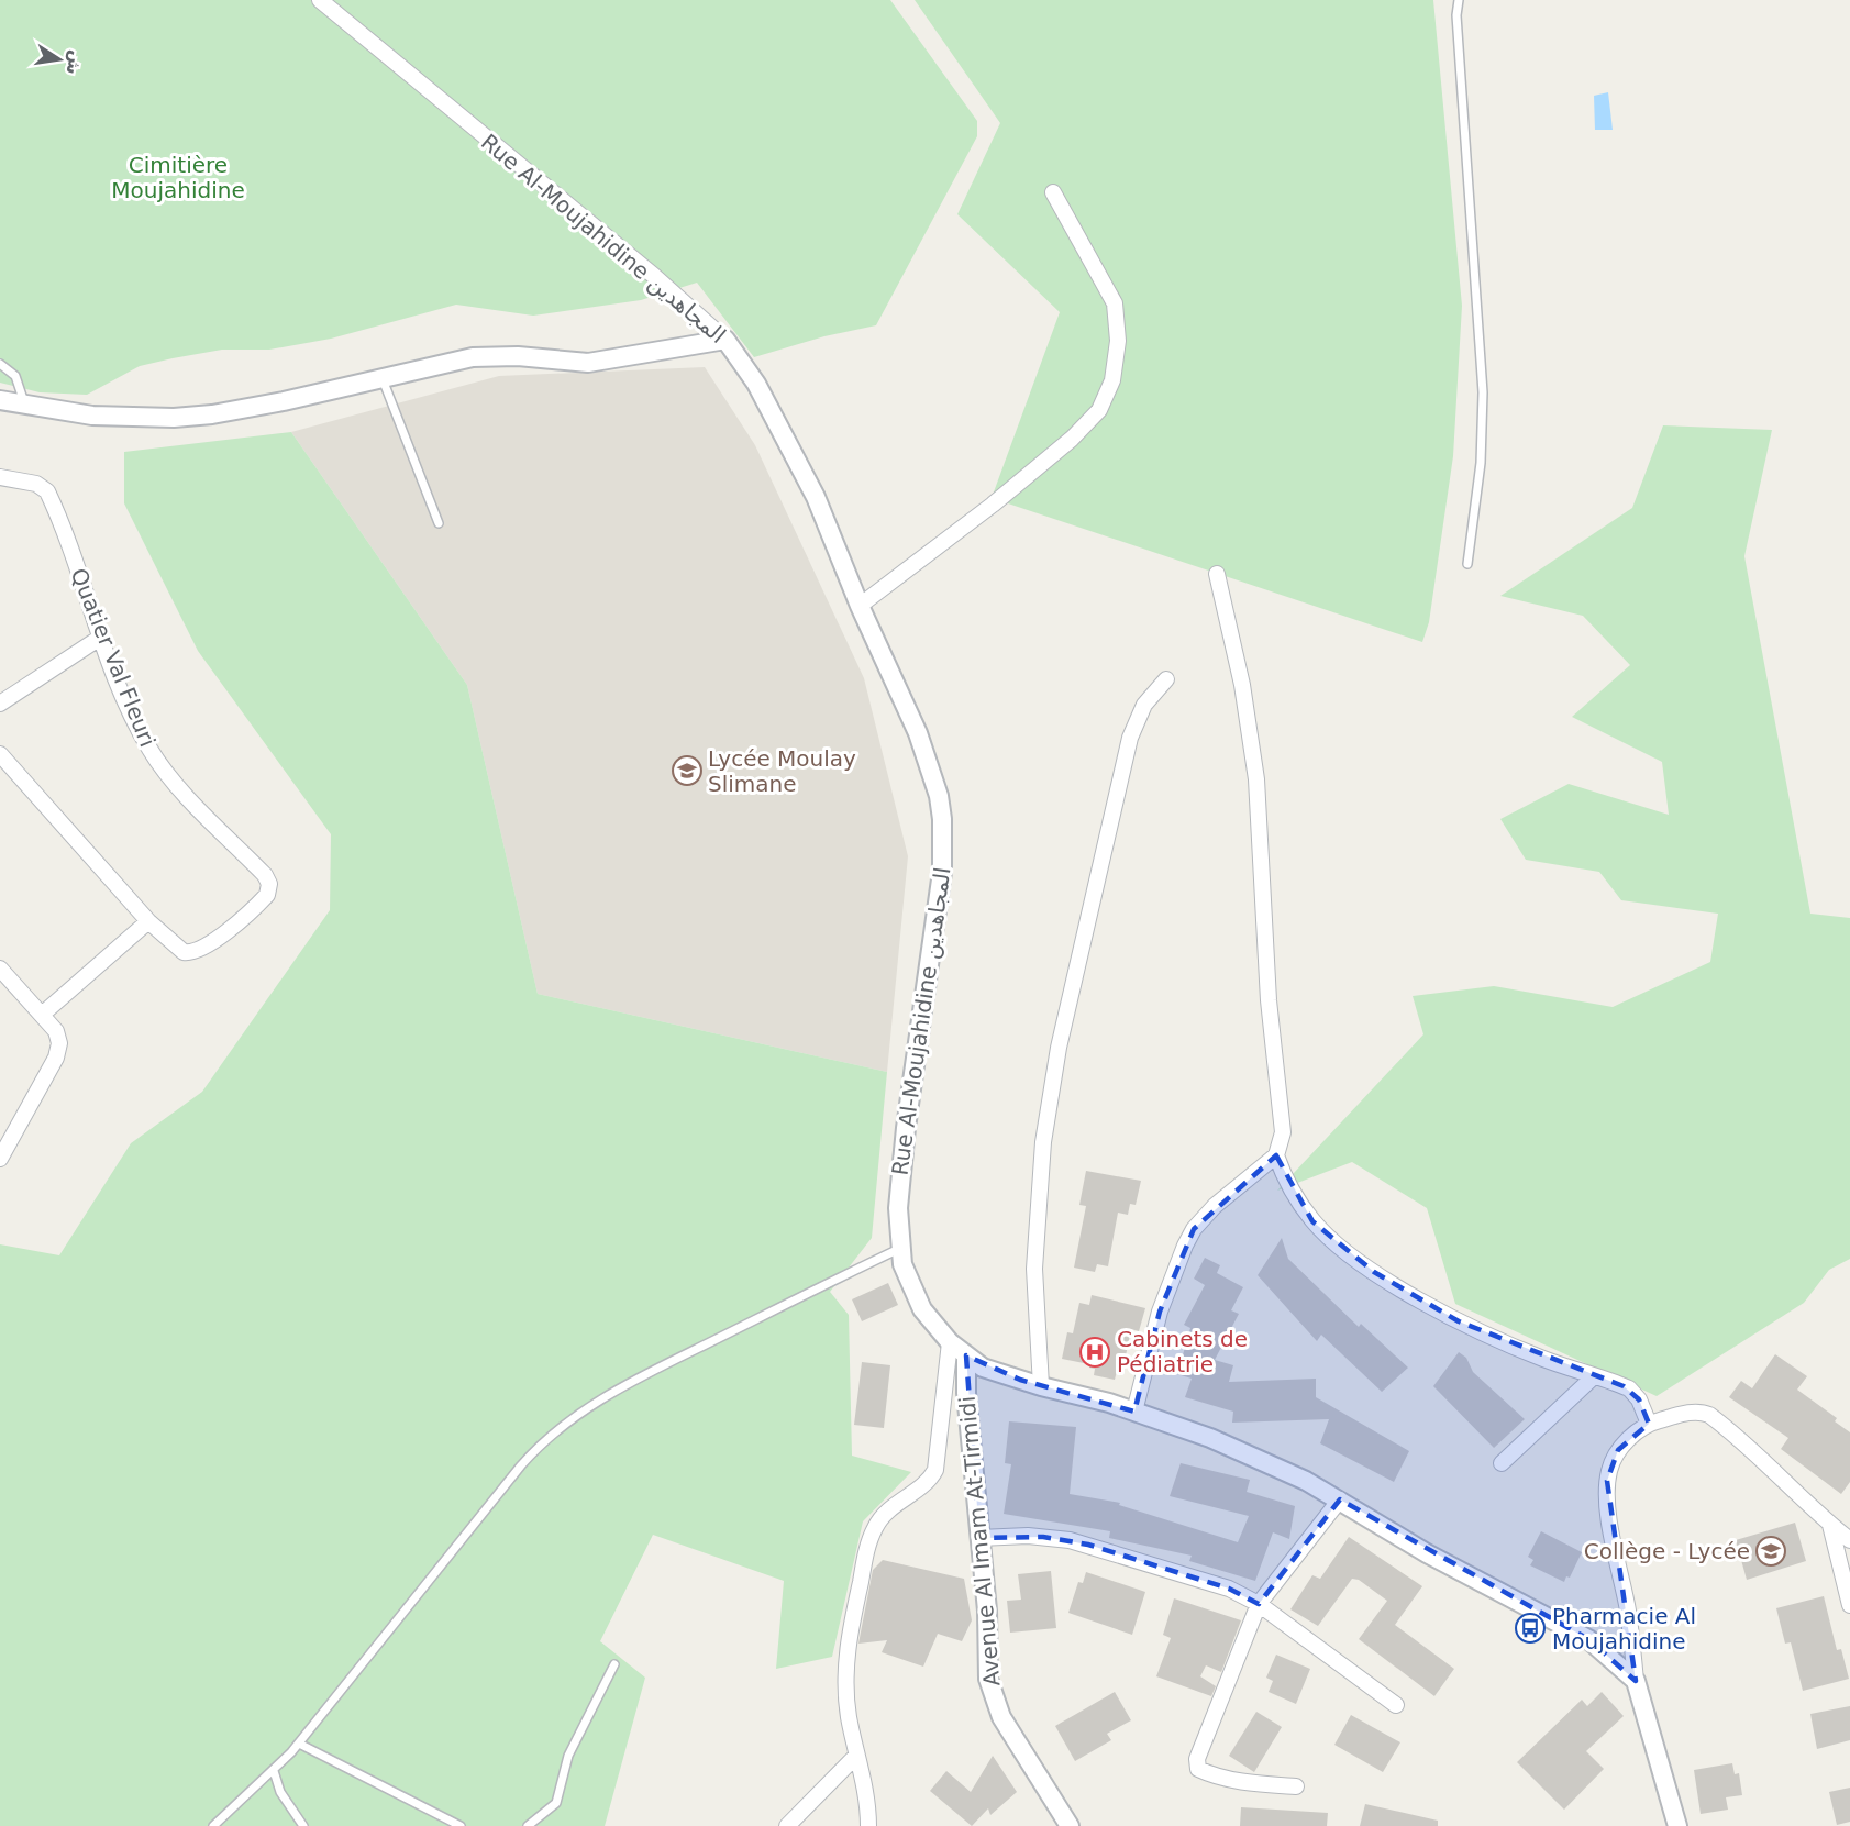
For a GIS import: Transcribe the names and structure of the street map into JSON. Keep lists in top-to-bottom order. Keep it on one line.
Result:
{"streets":{"street":["Rue Al-Moujahidine المجاهدين","Quatier Val Fleuri","Avenue Al Imam At-Tirmidi"]},"crossings":[["Rue Al-Moujahidine المجاهدين","Avenue Al Imam At-Tirmidi"]],"parks":["Cimitière Moujahidine"],"places":{"school or university":["Lycée Moulay Slimane","Collège - Lycée"],"hospital":["Cabinets de Pédiatrie"],"bus stop":["Pharmacie Al Moujahidine"]},"north":"right"}
